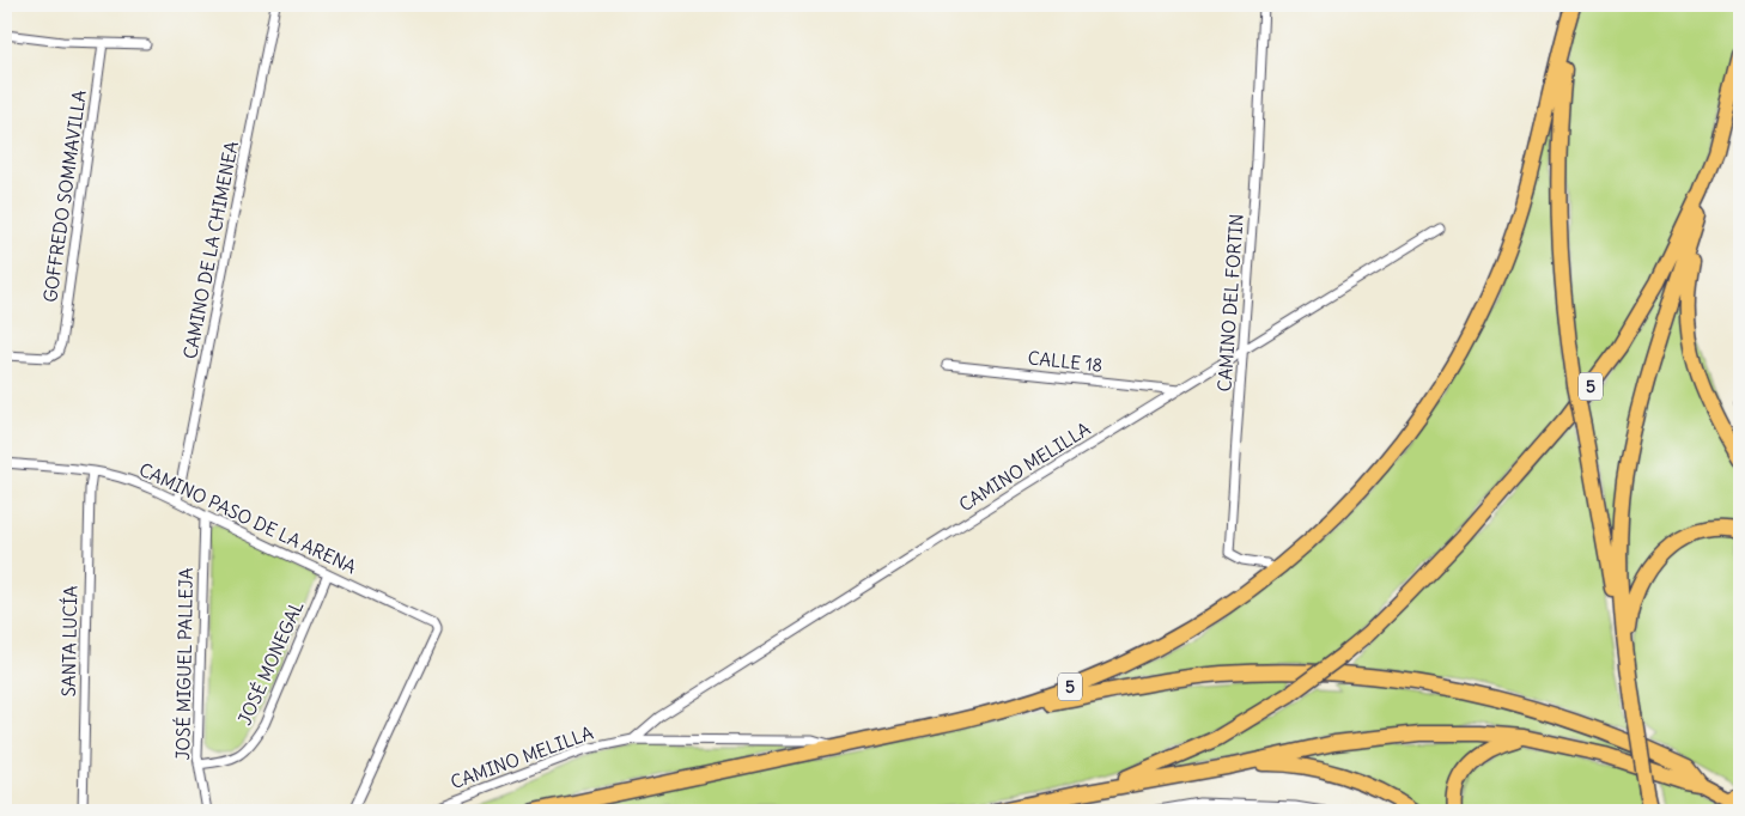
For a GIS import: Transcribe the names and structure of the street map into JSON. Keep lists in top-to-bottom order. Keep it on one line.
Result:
{"streets":{"highway":["5"],"street":["GOFFREDO SOMMAVILLA","CAMINO DE LA CHIMENEA","CAMINO DEL FORTIN","CALLE 18","CAMINO MELILLA","CAMINO PASO DE LA ARENA","SANTA LUCÍA","JOSÉ MONEGAL","JOSÉ MIGUEL PALLEJA"]},"crossings":[["CAMINO DE LA CHIMENEA","CAMINO PASO DE LA ARENA"],["CAMINO DEL FORTIN","5"],["CAMINO DEL FORTIN","CAMINO MELILLA"],["CALLE 18","CAMINO MELILLA"],["5","CAMINO MELILLA"],["CAMINO PASO DE LA ARENA","SANTA LUCÍA"],["CAMINO PASO DE LA ARENA","JOSÉ MONEGAL"],["CAMINO PASO DE LA ARENA","JOSÉ MIGUEL PALLEJA"],["JOSÉ MONEGAL","JOSÉ MIGUEL PALLEJA"]]}
